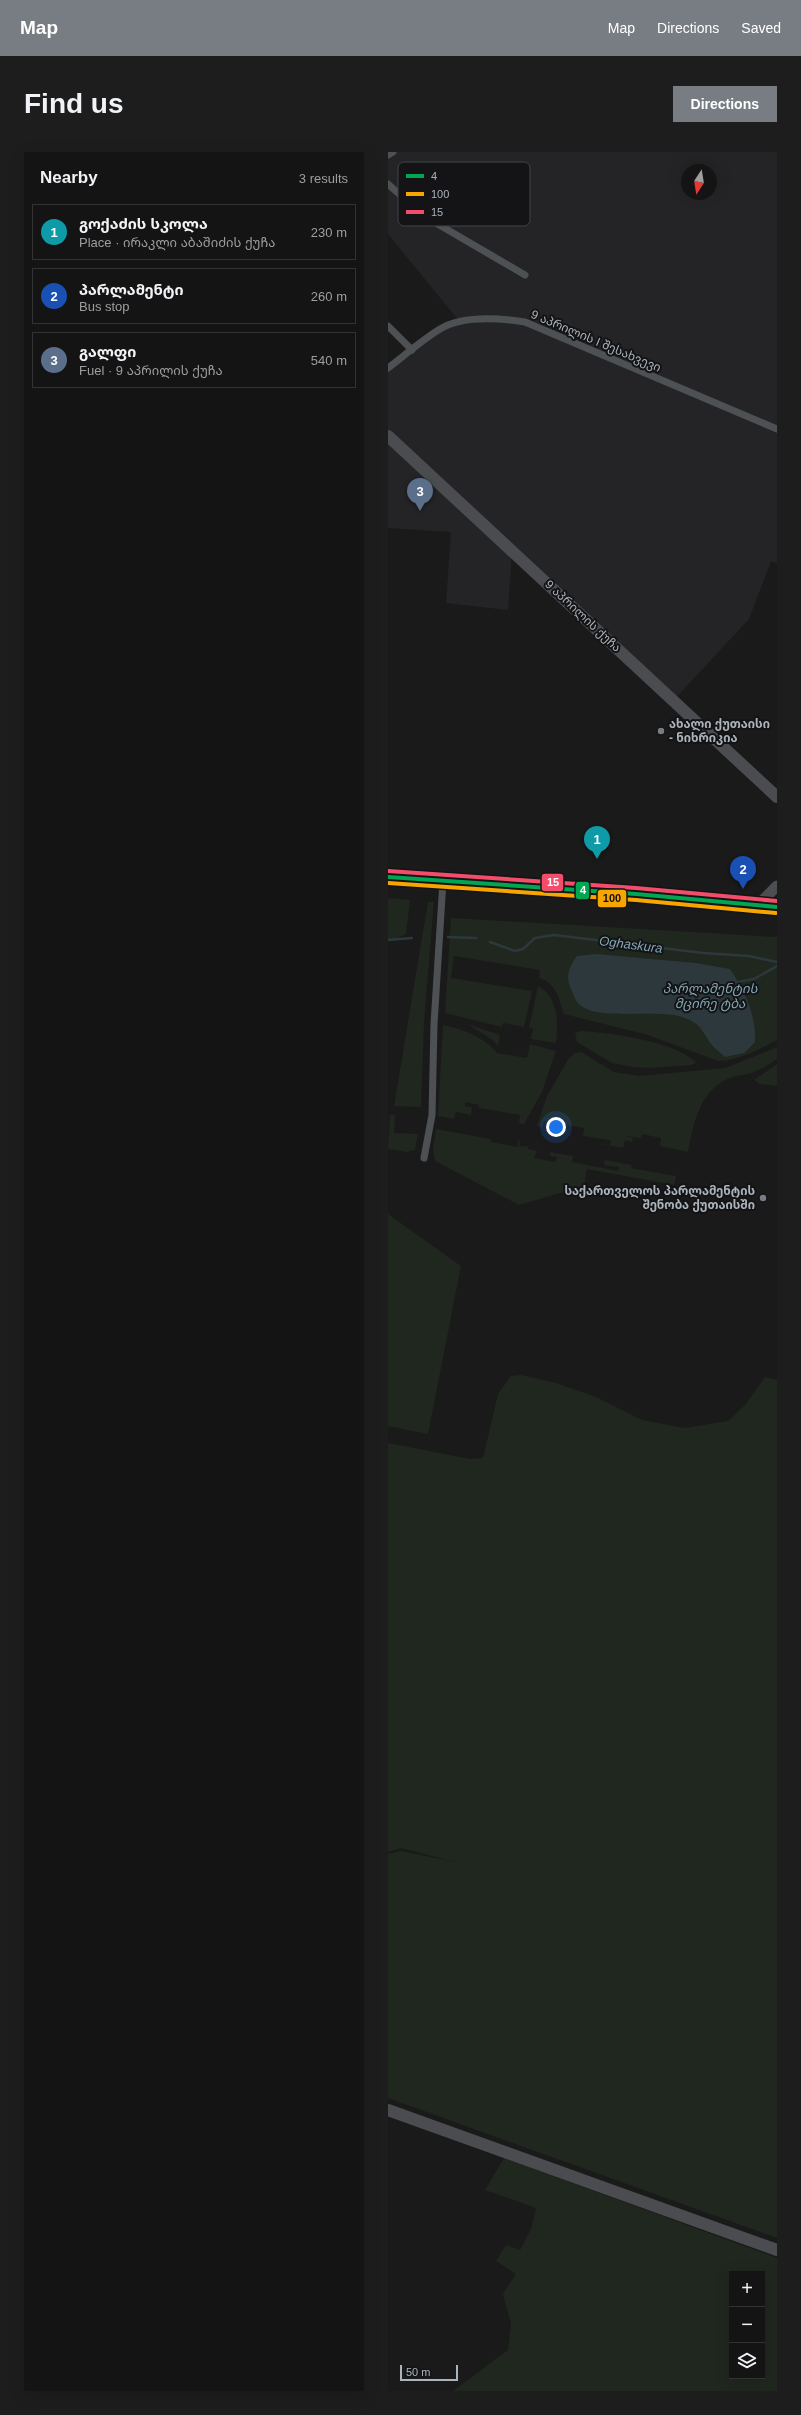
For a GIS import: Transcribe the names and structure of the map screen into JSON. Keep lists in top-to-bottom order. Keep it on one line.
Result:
{"streets":{"main road":["9 აპრილის ქუჩა"],"street":["9 აპრილის I შესახვევი"]},"water":["Oghaskura","პარლამენტის მცირე ტბა"],"places":["ახალი ქუთაისი - ნიხრიკია","საქართველოს პარლამენტის შენობა ქუთაისში"],"lines":["transit line 15","transit line 4","transit line 100"],"legend":["4","100","15"],"scale_bar":"50 m","north":"bottom","page":{"header":"Map","nav":["Map","Directions","Saved"],"buttons":"Directions","title":"Find us","heading":["Nearby","3 results"],"list":[{"mark":"1","name":"გოქაძის სკოლა","note":"Place · ირაკლი აბაშიძის ქუჩა","value":"230 m"},{"mark":"2","name":"პარლამენტი","note":"Bus stop","value":"260 m"},{"mark":"3","name":"გალფი","note":"Fuel · 9 აპრილის ქუჩა","value":"540 m"}],"pins":["3","1","2"],"map_buttons":["+","−"],"scale":"50 m"}}
